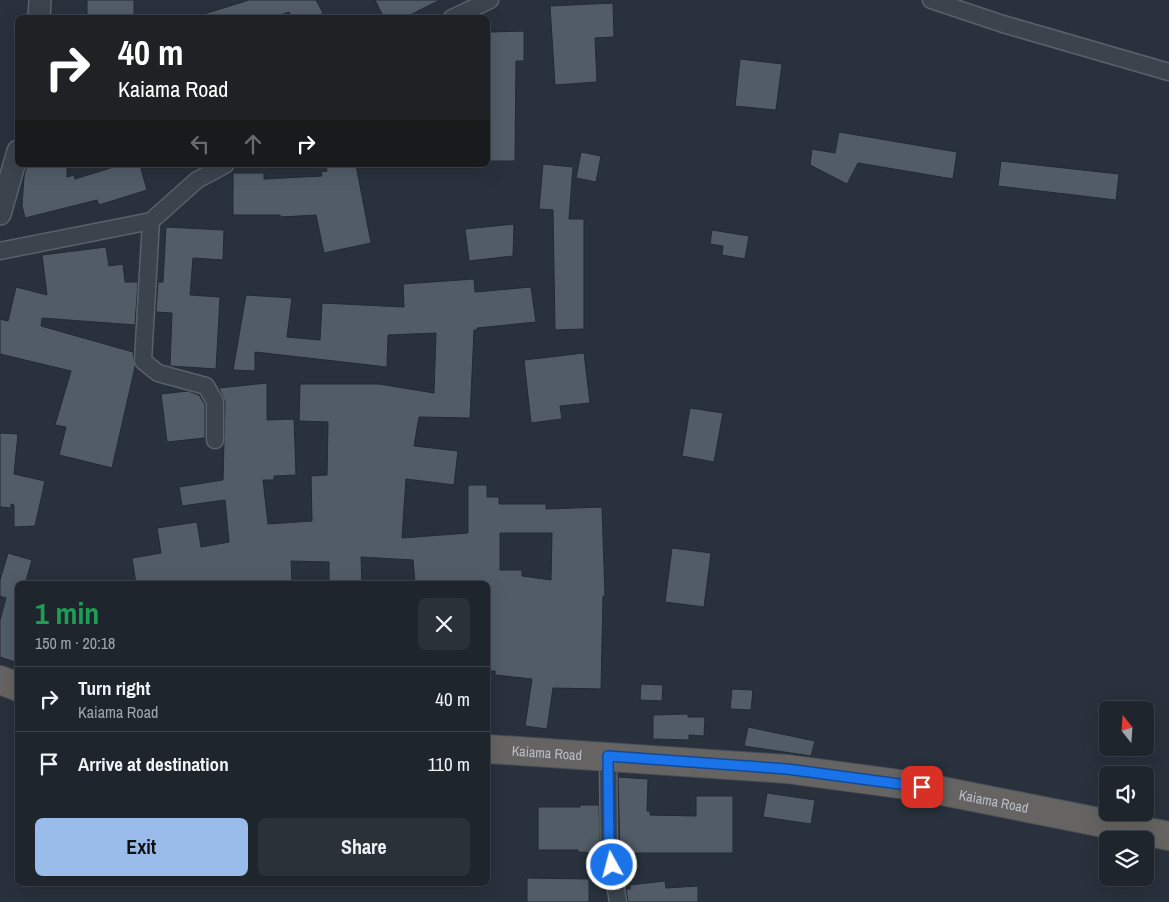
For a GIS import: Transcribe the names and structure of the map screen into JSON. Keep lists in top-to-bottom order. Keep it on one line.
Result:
{"streets":{"highway":["Kaiama Road"]},"north":"top","page":{"turn":["40 m","Kaiama Road"],"heading":["1 min","150 m · 20:18"],"list":[{"name":"Turn right","note":"Kaiama Road","value":"40 m"},{"name":"Arrive at destination","value":"110 m"}],"buttons":["Exit","Share"]}}
